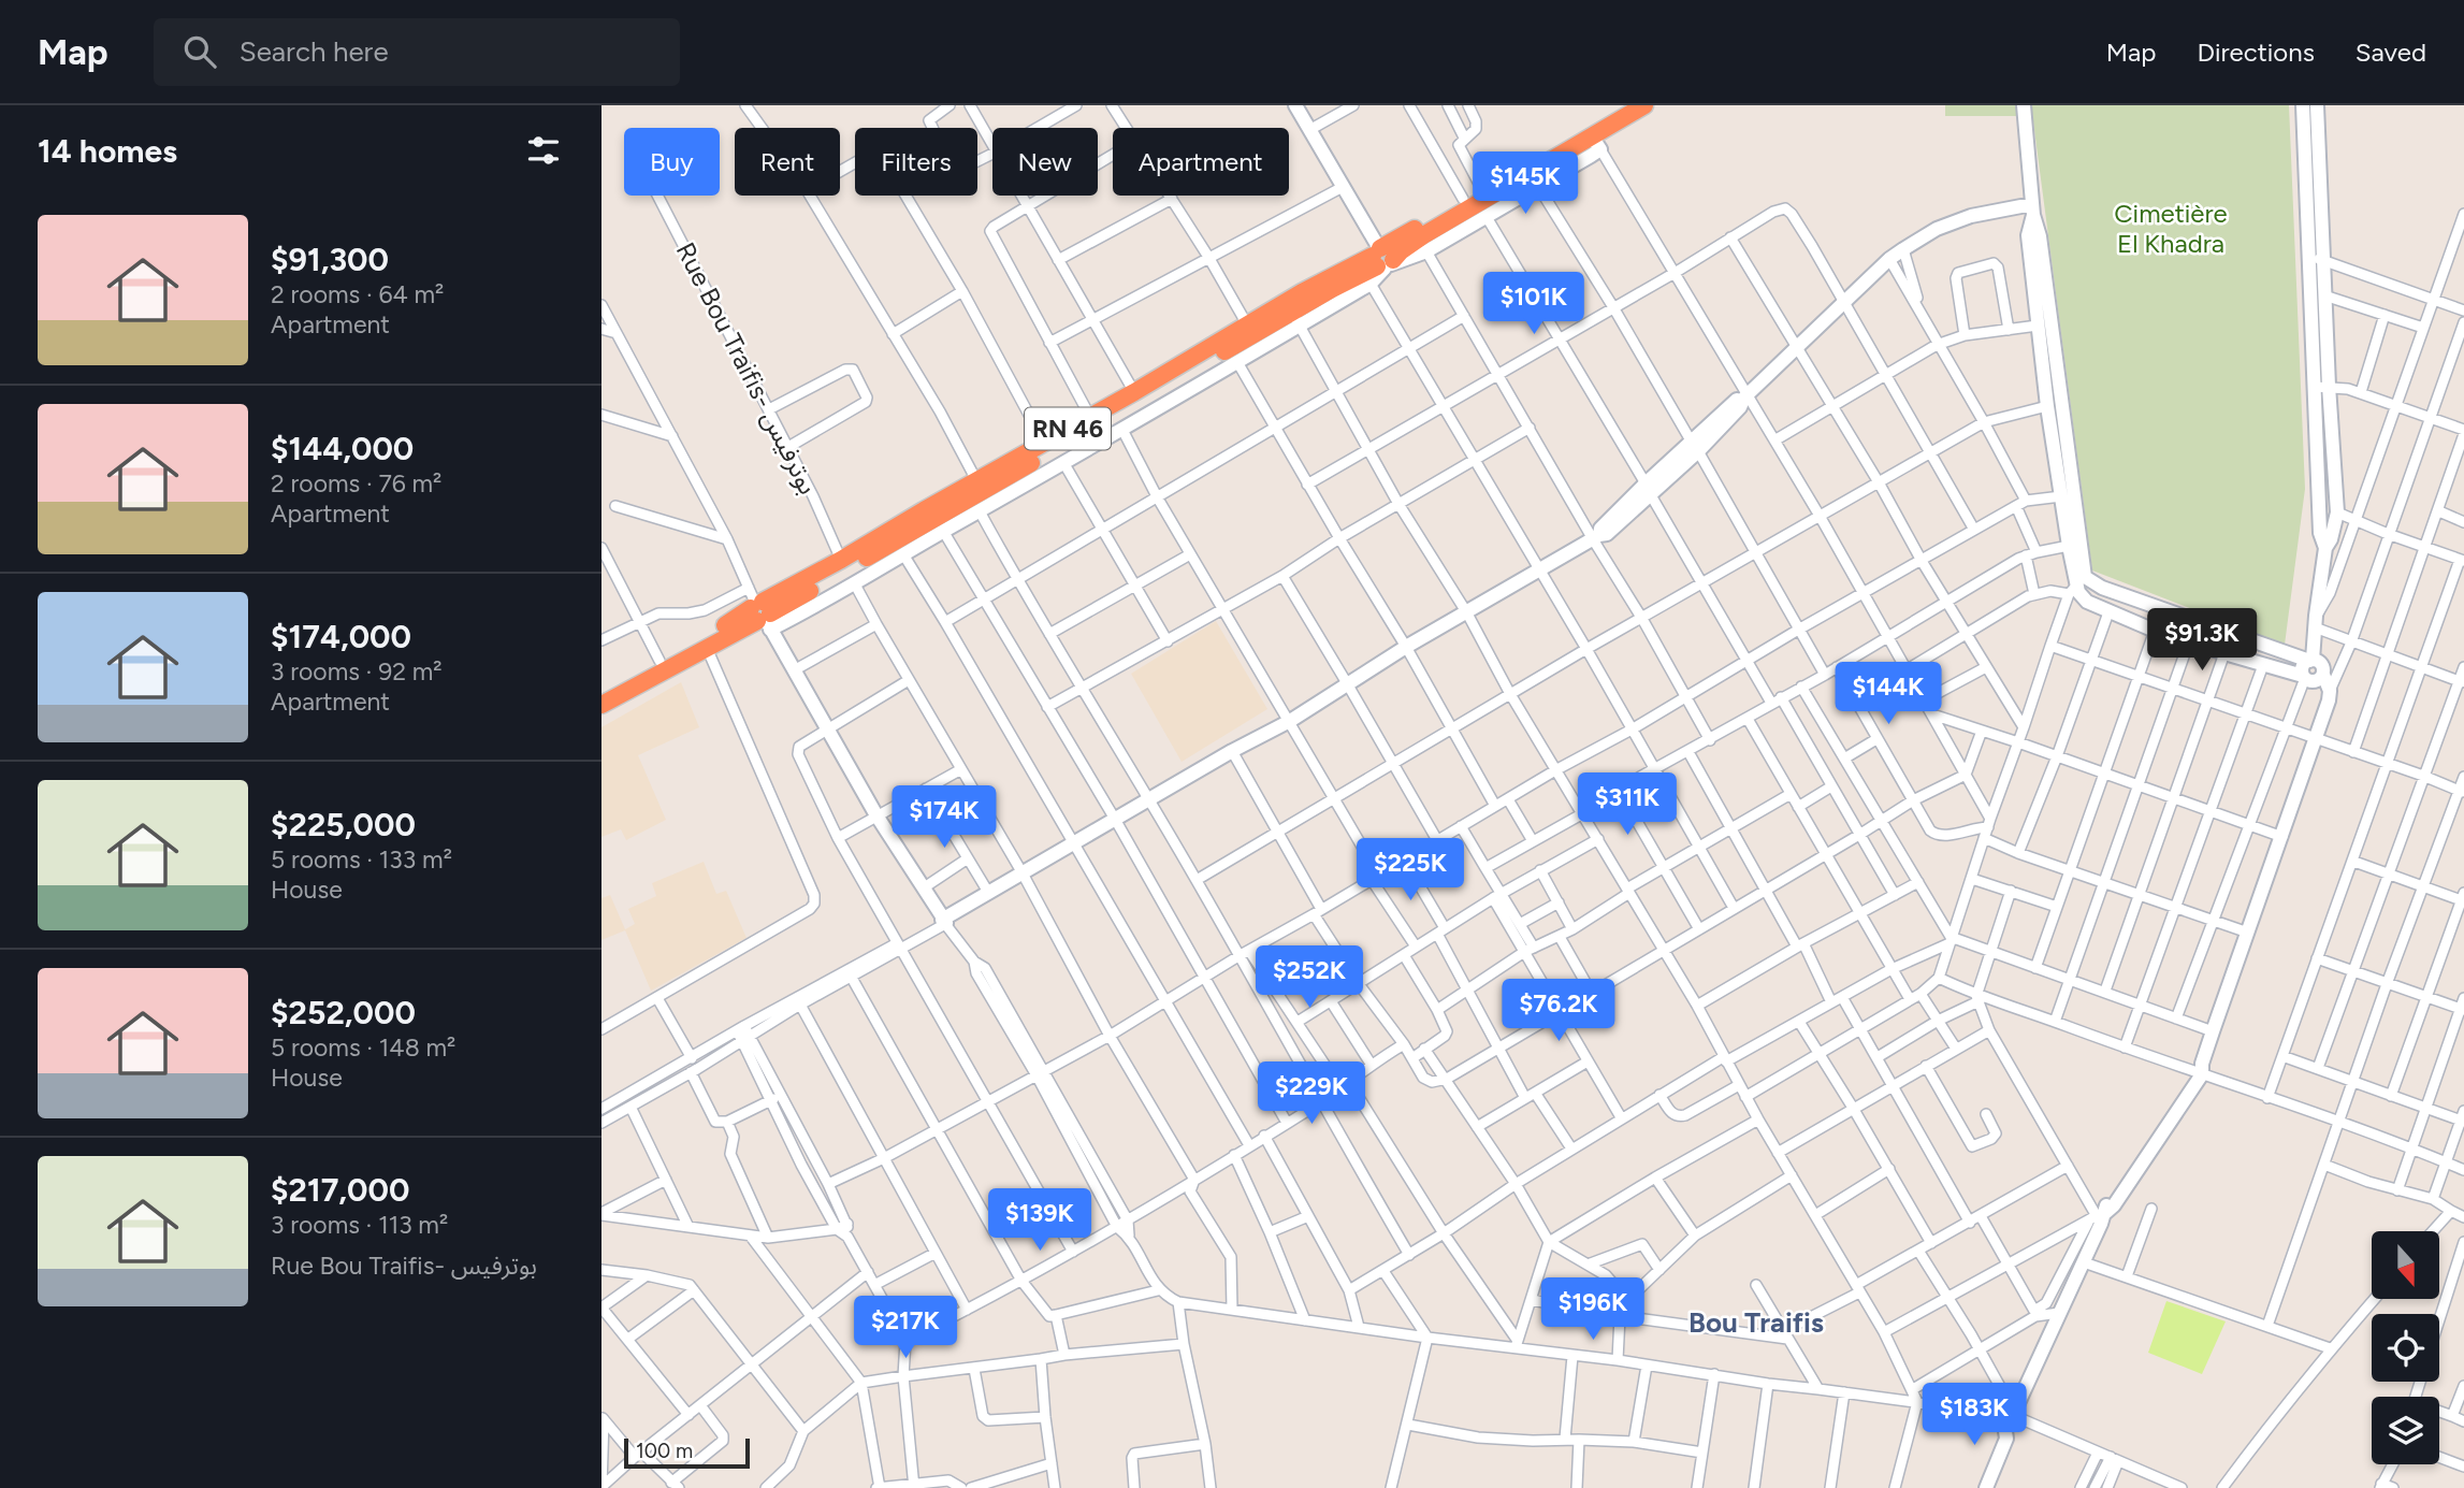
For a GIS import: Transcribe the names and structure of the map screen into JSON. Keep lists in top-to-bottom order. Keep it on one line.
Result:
{"streets":{"highway":["RN 46"],"street":["Rue Bou Traifis- بوترفيس"]},"crossings":[["Rue Bou Traifis- بوترفيس","RN 46"]],"districts":["Bou Traifis"],"parks":["Cimetière El Khadra"],"scale_bar":"100 m","north":"bottom","page":{"header":"Map","search":"Search here","nav":["Map","Directions","Saved"],"heading":"14 homes","chip":["Buy","Rent","Filters","New","Apartment"],"price":["$145K","$101K","$91.3K","$144K","$311K","$174K","$225K","$252K","$76.2K","$229K","$139K","$196K","$217K","$183K"],"list":[{"name":"$91,300","note":"2 rooms · 64 m² · Apartment"},{"name":"$144,000","note":"2 rooms · 76 m² · Apartment"},{"name":"$174,000","note":"3 rooms · 92 m² · Apartment"},{"name":"$225,000","note":"5 rooms · 133 m² · House"},{"name":"$252,000","note":"5 rooms · 148 m² · House"},{"name":"$217,000","note":"3 rooms · 113 m² · Rue Bou Traifis- بوترفيس"}],"scale":"100 m"}}
